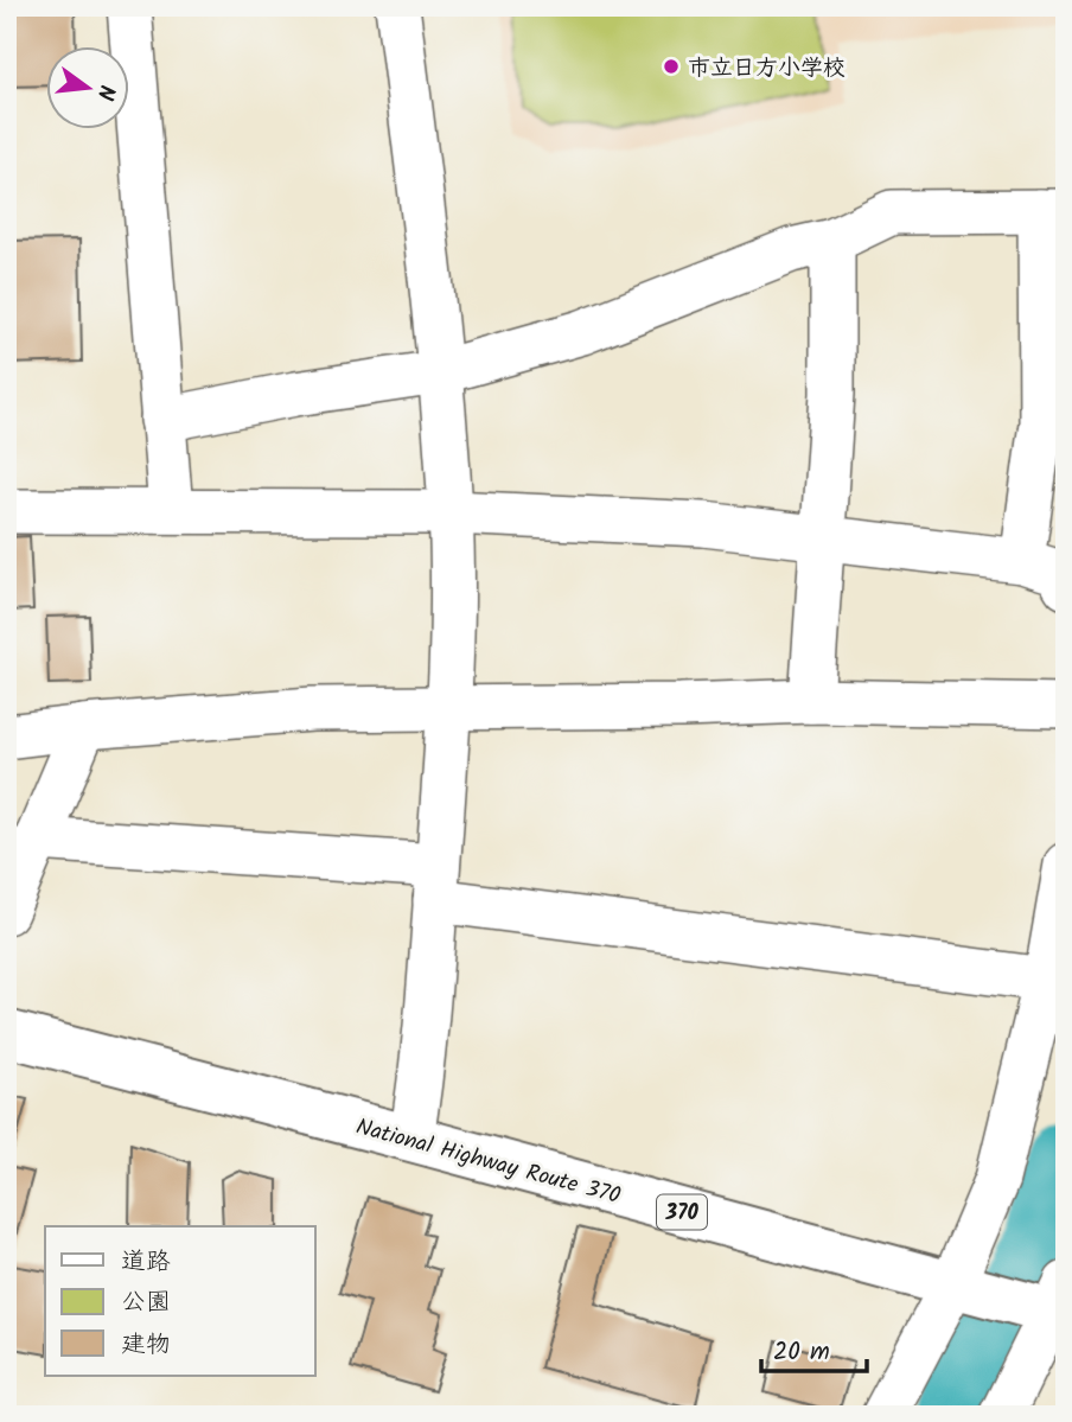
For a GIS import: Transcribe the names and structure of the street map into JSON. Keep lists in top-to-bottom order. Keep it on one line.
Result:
{"streets":{"highway":["National Highway Route 370","370"]},"places":["市立日方小学校"],"legend":["道路","公園","建物"],"scale_bar":"20 m","north":"right"}
